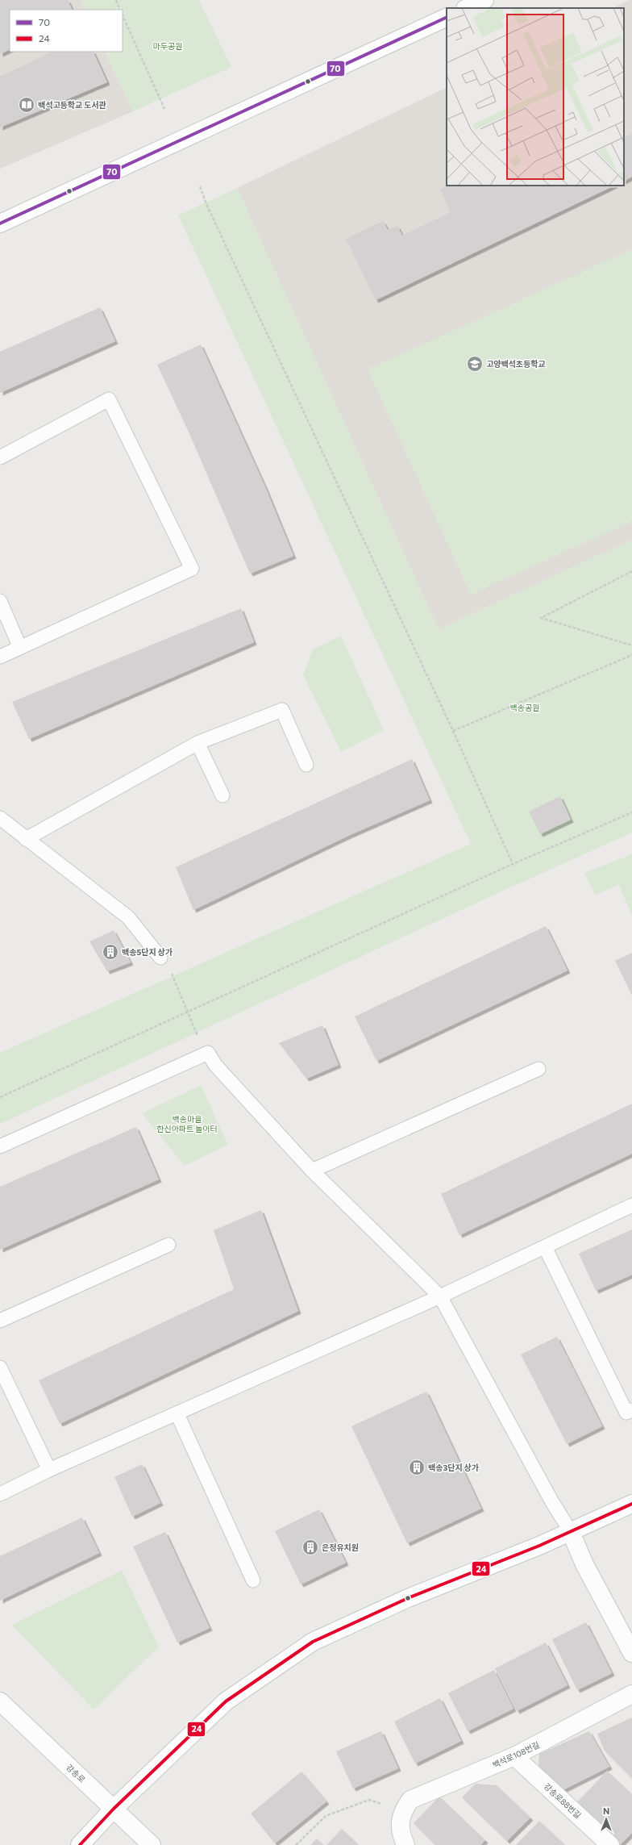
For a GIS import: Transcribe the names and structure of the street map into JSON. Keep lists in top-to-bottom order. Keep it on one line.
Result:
{"streets":{"main road":["백석로108번길","강송로","강송로88번길"]},"crossings":[["백석로108번길","강송로88번길"]],"parks":["마두공원","백송공원","백송마을 한신아파트 놀이터"],"places":{"library":["백석고등학교 도서관"],"school or university":["고양백석초등학교"],"building":["백송5단지 상가","백송3단지 상가","은정유치원"]},"lines":["transit line 70","transit line 24"],"legend":["70","24"],"north":"top"}
